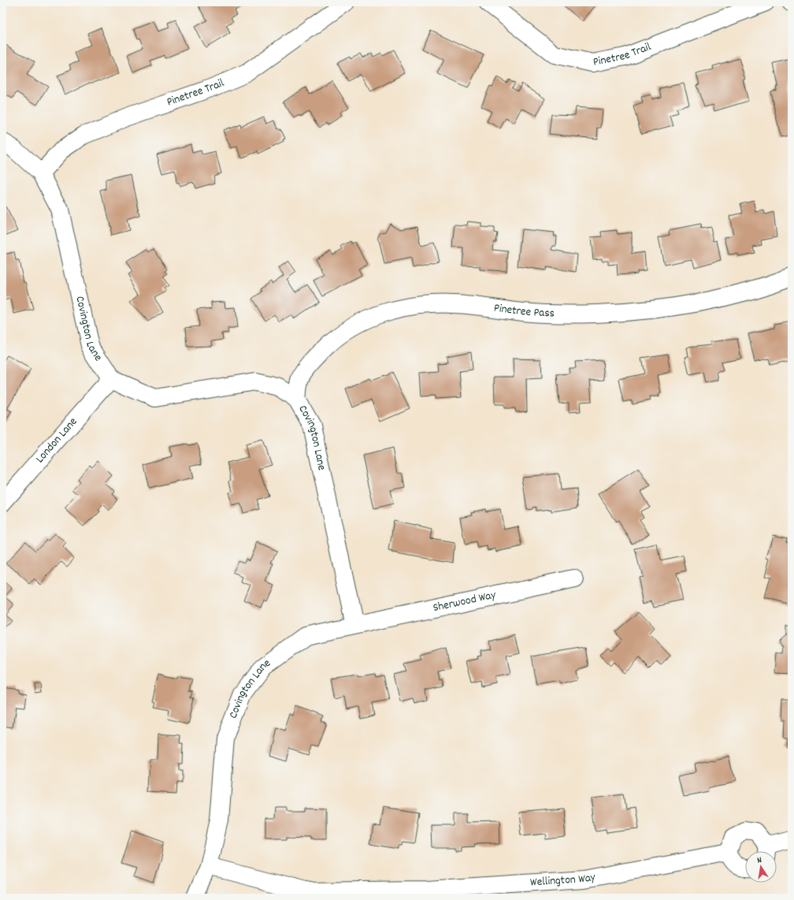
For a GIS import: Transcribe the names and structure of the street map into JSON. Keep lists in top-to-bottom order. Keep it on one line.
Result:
{"streets":{"street":["Pinetree Trail","Pinetree Pass","Covington Lane","London Lane","Sherwood Way","Wellington Way"]},"crossings":[["Pinetree Trail","Covington Lane"],["Pinetree Pass","Covington Lane"],["Covington Lane","London Lane"],["Covington Lane","Sherwood Way"],["Covington Lane","Wellington Way"]],"north":"top"}
